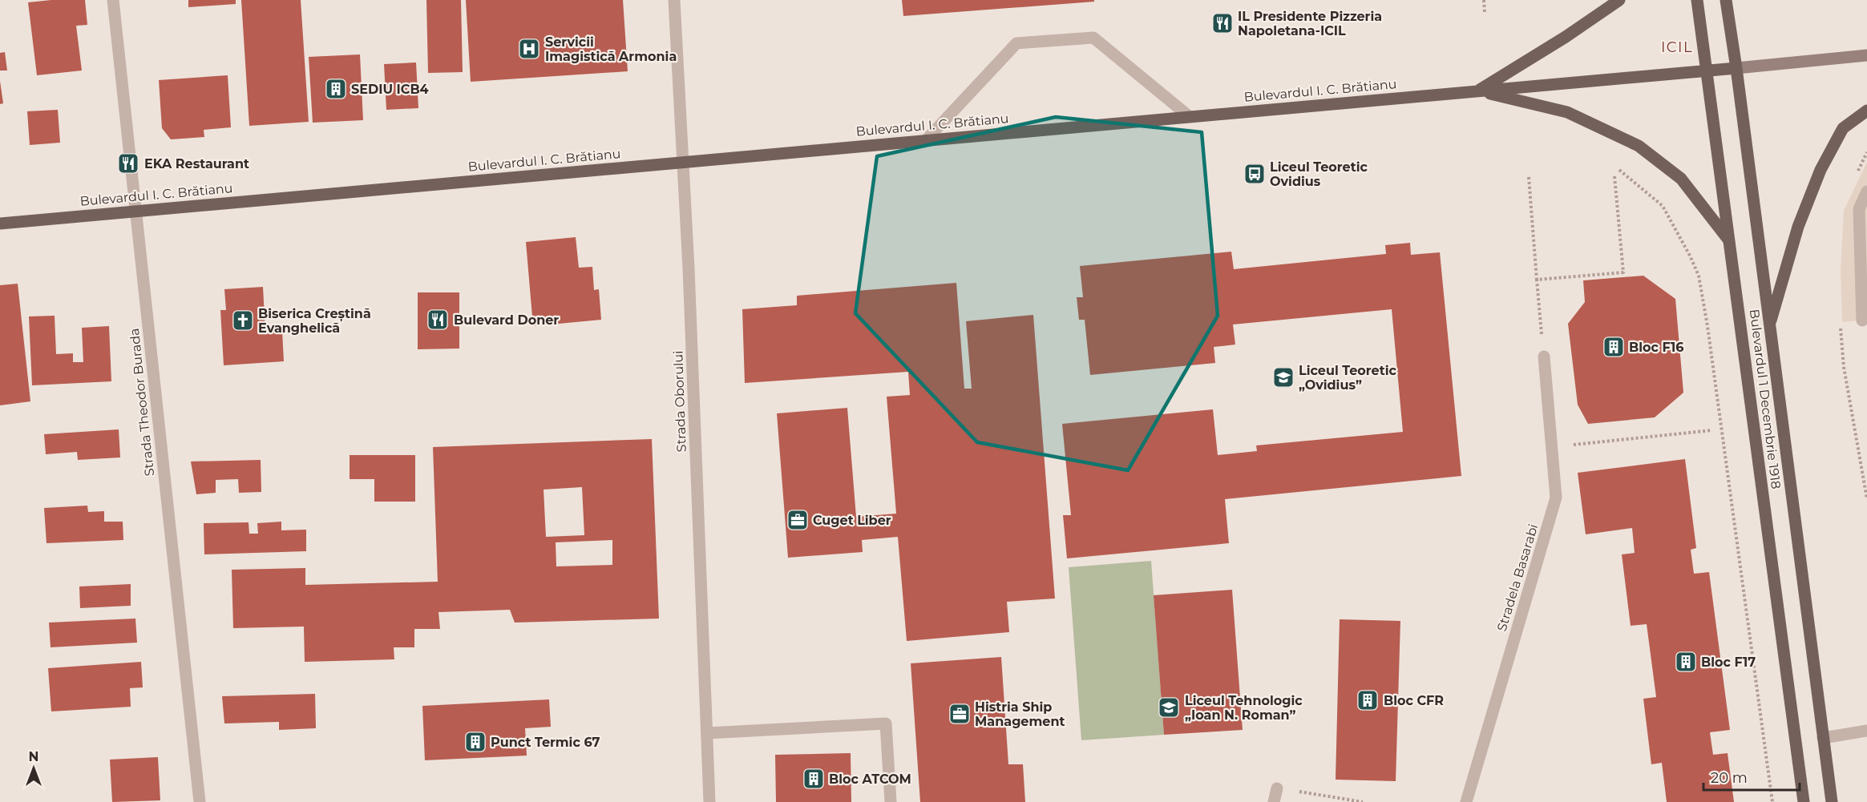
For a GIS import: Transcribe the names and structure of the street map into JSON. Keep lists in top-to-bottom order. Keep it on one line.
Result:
{"streets":{"main road":["Bulevardul I. C. Brătianu","Bulevardul 1 Decembrie 1918"],"street":["Strada Oborului","Strada Theodor Burada","Stradela Basarabi"]},"crossings":[["Bulevardul I. C. Brătianu","Bulevardul 1 Decembrie 1918"],["Bulevardul I. C. Brătianu","Strada Oborului"],["Bulevardul I. C. Brătianu","Strada Theodor Burada"]],"districts":["ICIL"],"places":{"restaurant":["IL Presidente Pizzeria Napoletana-ICIL","EKA Restaurant","Bulevard Doner"],"hospital":["Servicii Imagistică Armonia"],"building":["SEDIU ICB4","Bloc F16","Bloc F17","Bloc CFR","Punct Termic 67","Bloc ATCOM"],"bus stop":["Liceul Teoretic Ovidius"],"church":["Biserica Creștină Evanghelică"],"school or university":["Liceul Teoretic „Ovidius”","Liceul Tehnologic „Ioan N. Roman”"],"office":["Cuget Liber","Histria Ship Management"]},"scale_bar":"20 m","north":"top"}
